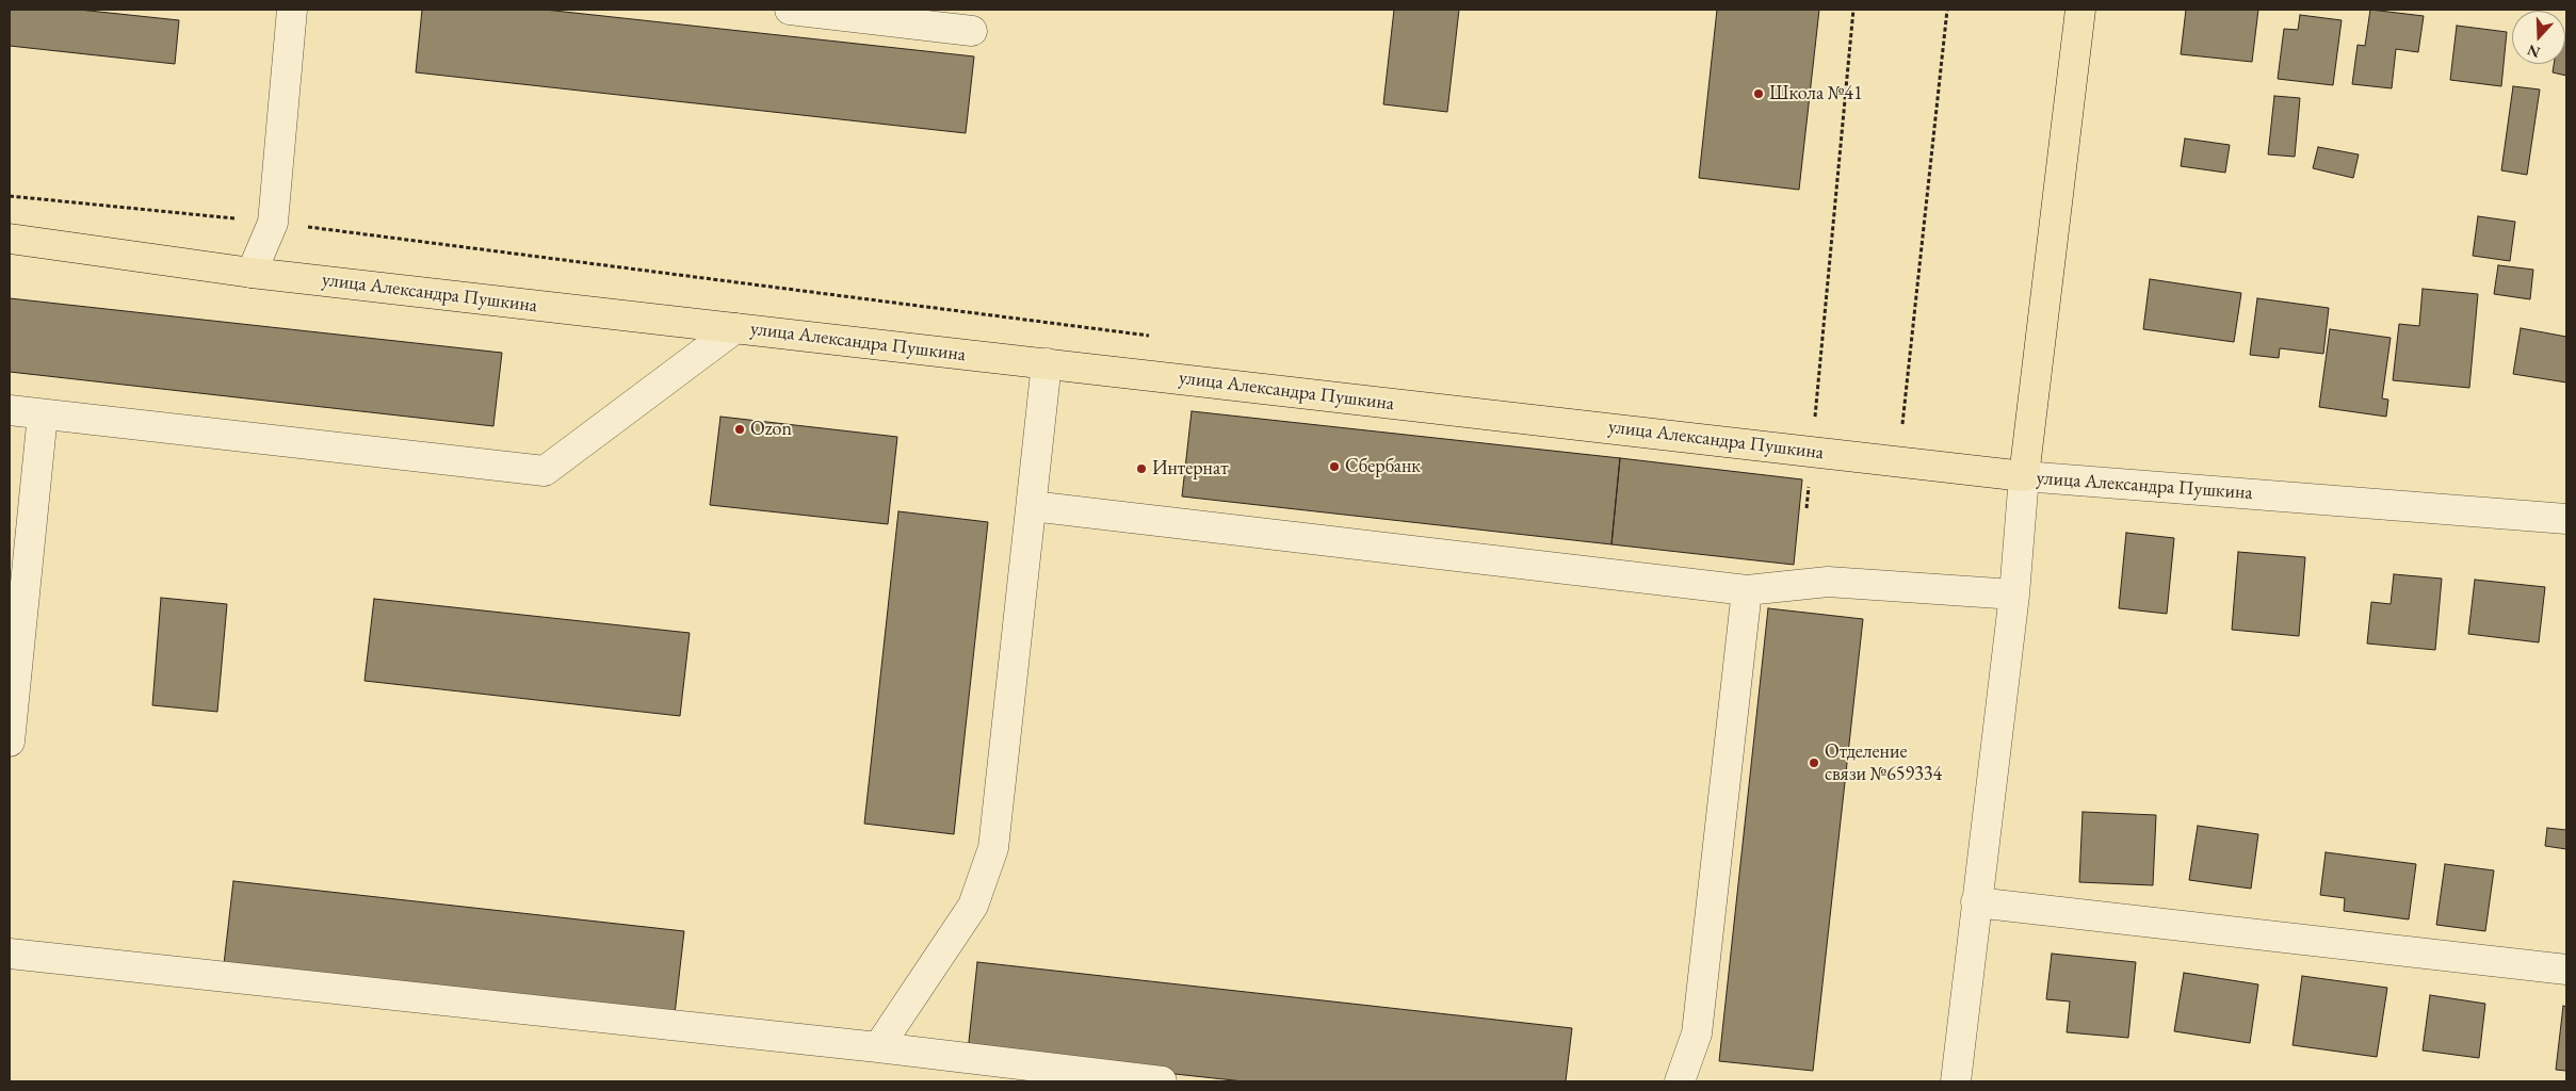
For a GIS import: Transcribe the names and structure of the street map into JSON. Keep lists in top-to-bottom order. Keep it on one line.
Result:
{"streets":{"main road":["улица Александра Пушкина"]},"places":["Школа №41","Ozon","Сбербанк","Интернат","Отделение связи №659334"],"north":"bottom"}
